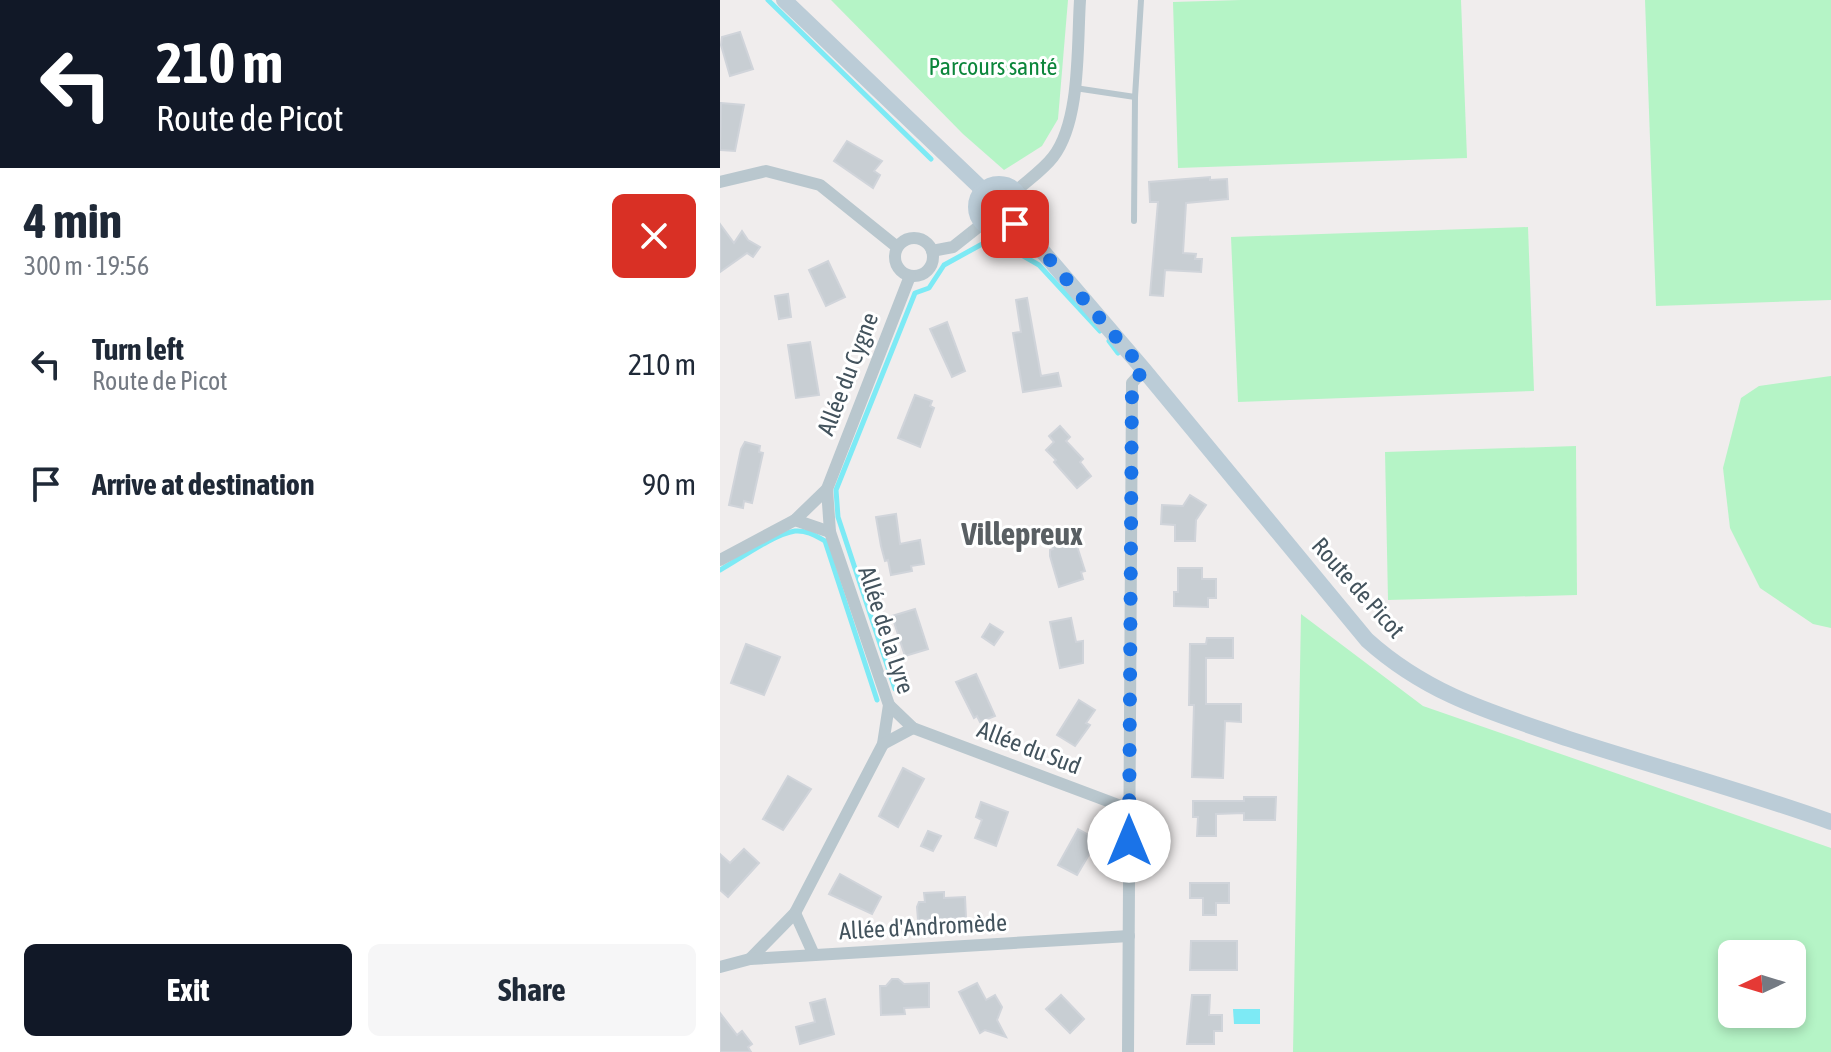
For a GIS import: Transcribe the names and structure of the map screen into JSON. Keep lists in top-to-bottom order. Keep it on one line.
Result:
{"streets":{"main road":["Route de Picot"],"street":["Allée du Cygne","Allée de la Lyre","Allée du Sud","Allée d'Andromède"]},"crossings":[["Allée du Cygne","Allée de la Lyre"],["Allée de la Lyre","Allée du Sud"],["Allée de la Lyre","Allée d'Andromède"]],"districts":["Villepreux"],"parks":["Parcours santé"],"north":"left","page":{"turn":["210 m","Route de Picot"],"heading":["4 min","300 m · 19:56"],"list":[{"name":"Turn left","note":"Route de Picot","value":"210 m"},{"name":"Arrive at destination","value":"90 m"}],"buttons":["Exit","Share"]}}
